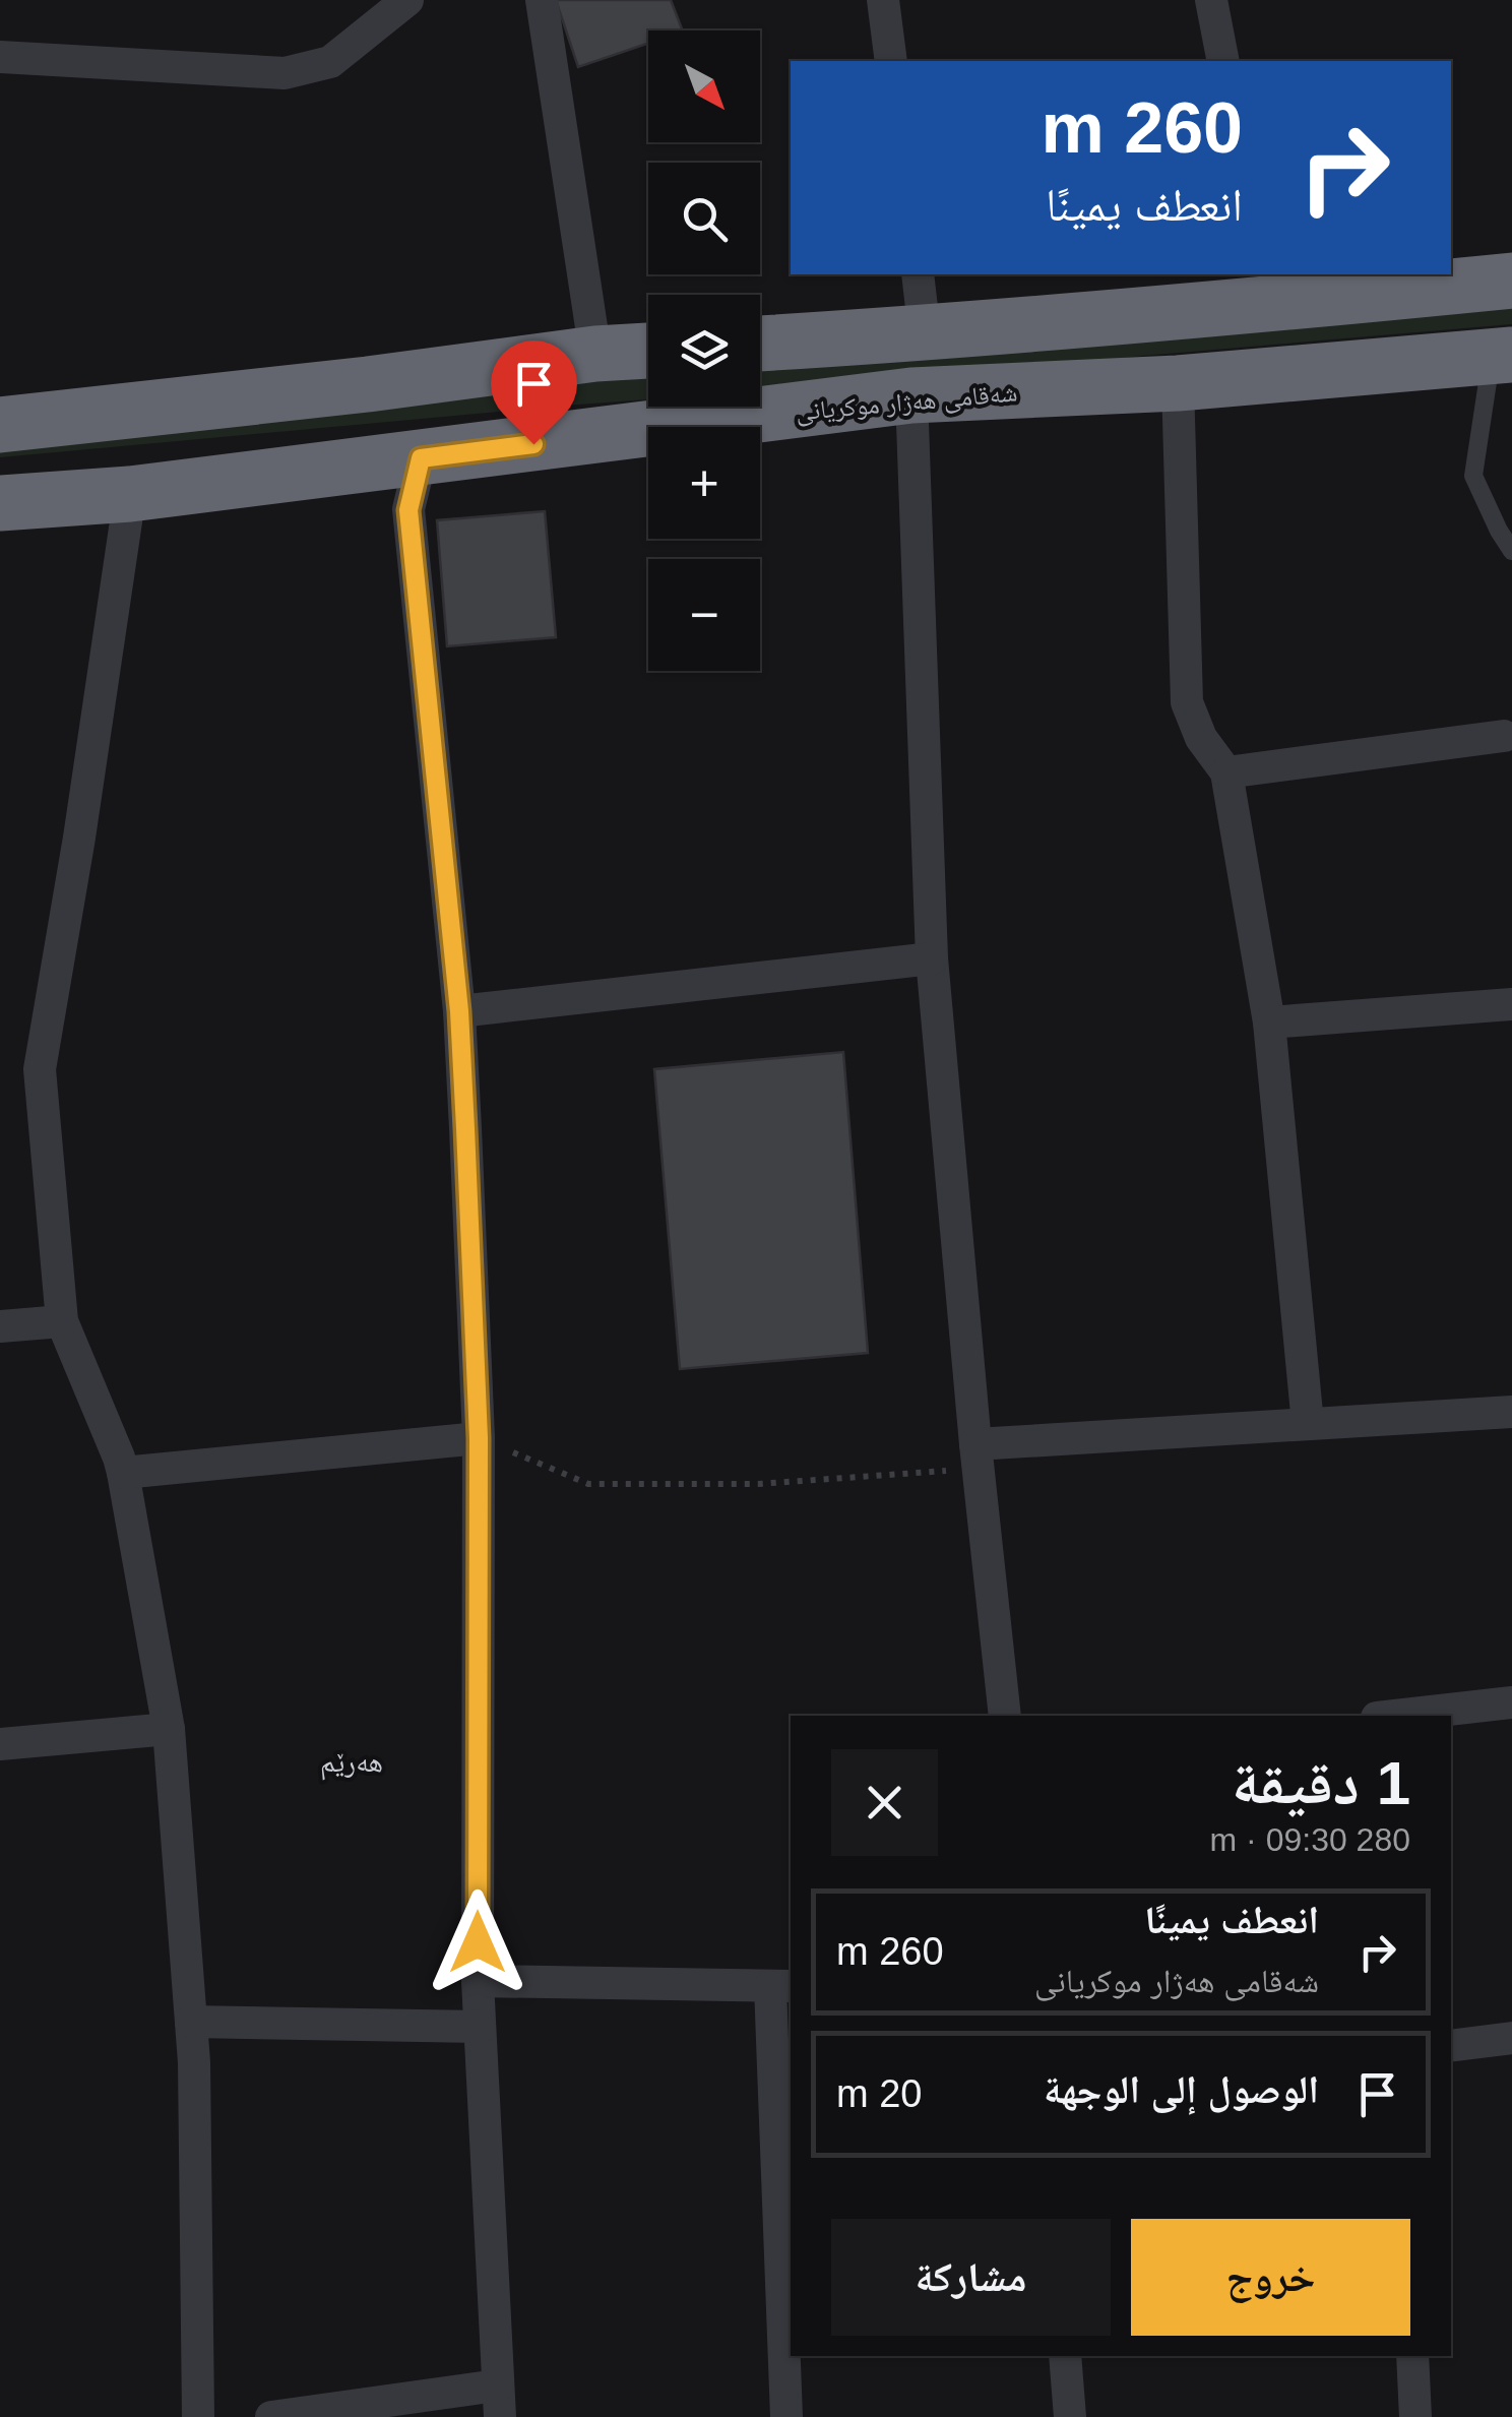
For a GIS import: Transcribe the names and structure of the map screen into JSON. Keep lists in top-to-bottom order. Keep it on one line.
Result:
{"streets":{"highway":["شەقامی ھەژار موکریانی"]},"districts":["ھەرێم"],"north":"bottom right","page":{"map_buttons":["+","−"],"turn":["260 m","انعطف يمينًا"],"heading":["1 دقيقة","280 m · 09:30"],"list":[{"name":"انعطف يمينًا","note":"شەقامی ھەژار موکریانی","value":"260 m"},{"name":"الوصول إلى الوجهة","value":"20 m"}],"buttons":["خروج","مشاركة"]}}
